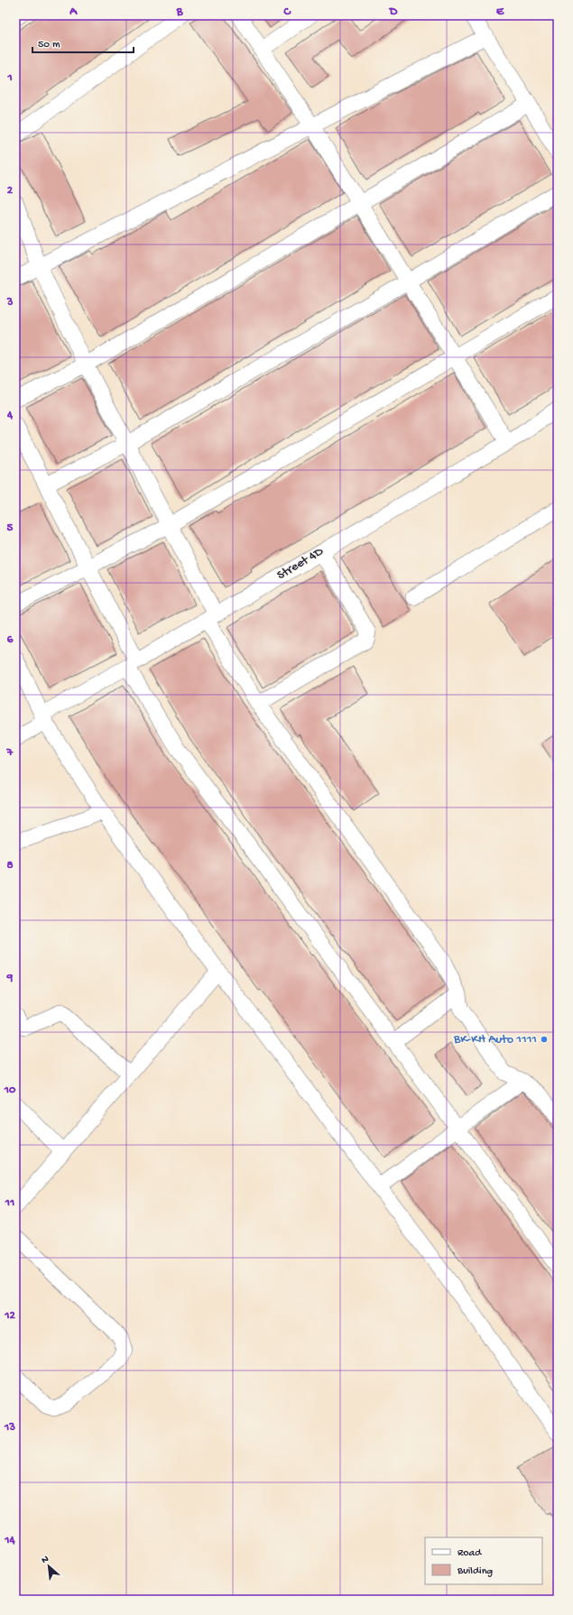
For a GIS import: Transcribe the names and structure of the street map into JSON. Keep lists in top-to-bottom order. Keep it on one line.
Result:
{"streets":{"street":["Street 4D"]},"places":["BK-KH Auto 1111"],"legend":["Road","Building"],"scale_bar":"50 m","north":"top left","grid":{"columns":["A","B","C","D","E"],"rows":["1","2","3","4","5","6","7","8","9","10","11","12","13","14"]}}
